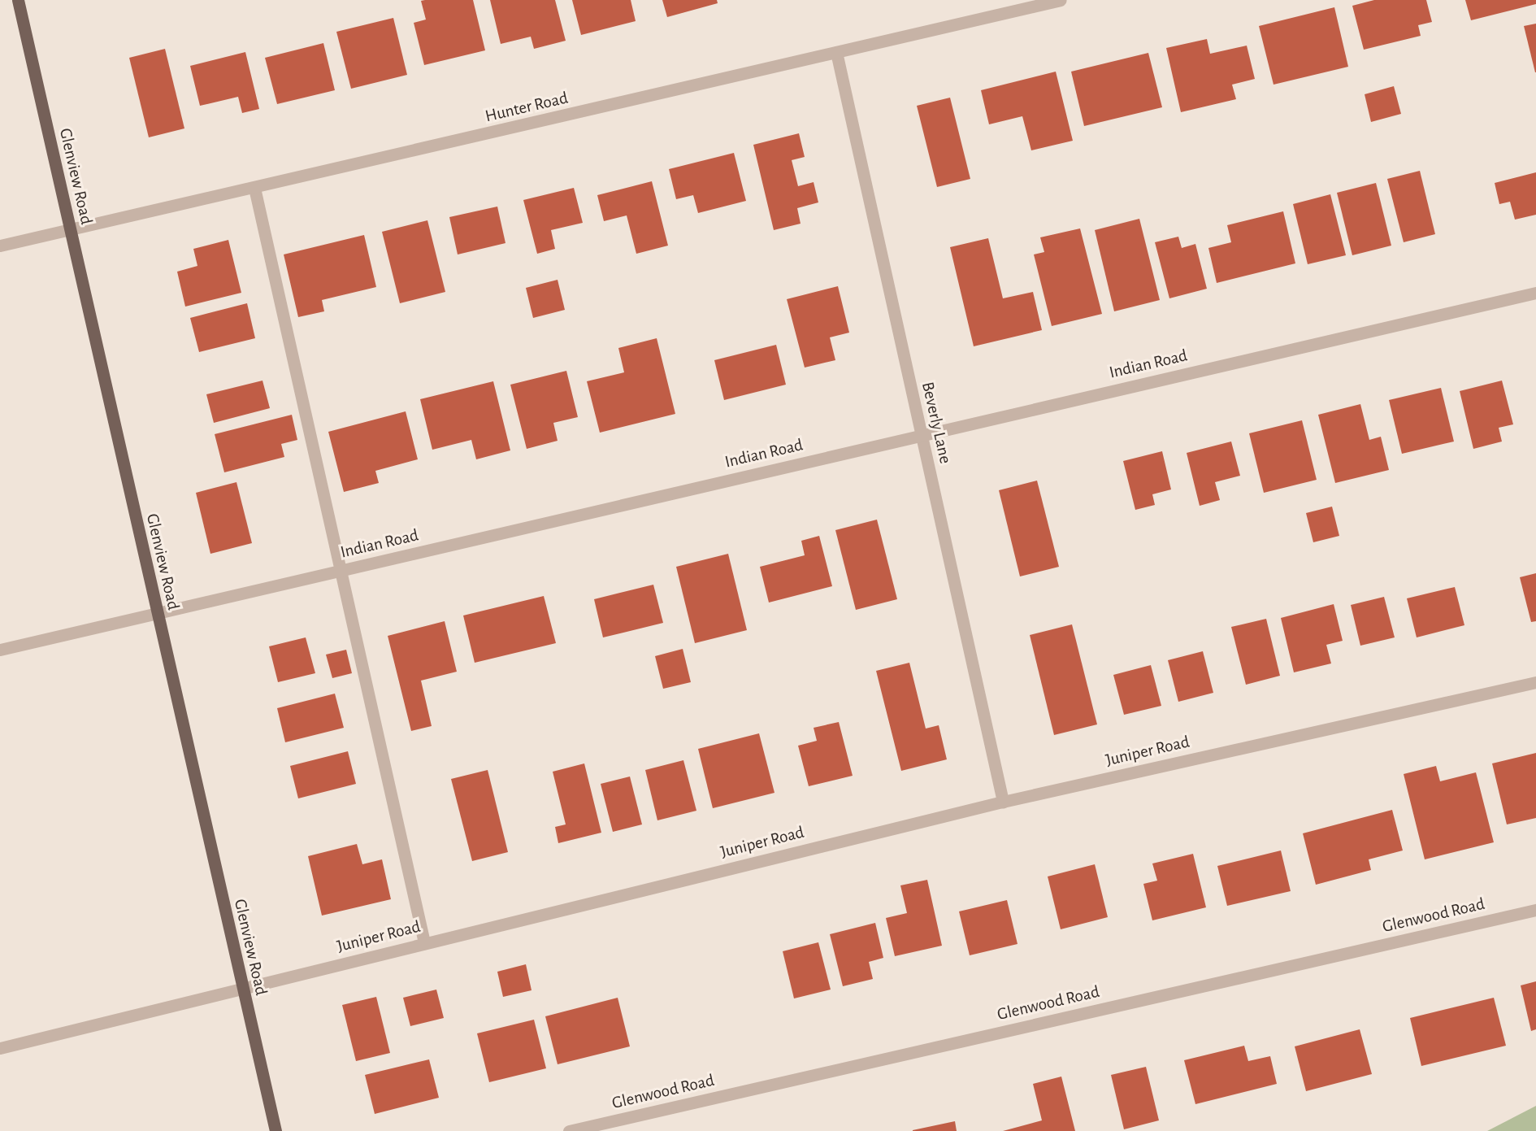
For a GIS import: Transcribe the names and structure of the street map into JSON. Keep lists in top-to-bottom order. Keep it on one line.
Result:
{"streets":{"main road":["Glenview Road"],"street":["Hunter Road","Indian Road","Beverly Lane","Juniper Road","Glenwood Road"]},"crossings":[["Hunter Road","Glenview Road"],["Hunter Road","Beverly Lane"],["Glenview Road","Indian Road"],["Glenview Road","Juniper Road"],["Indian Road","Beverly Lane"],["Beverly Lane","Juniper Road"]]}
